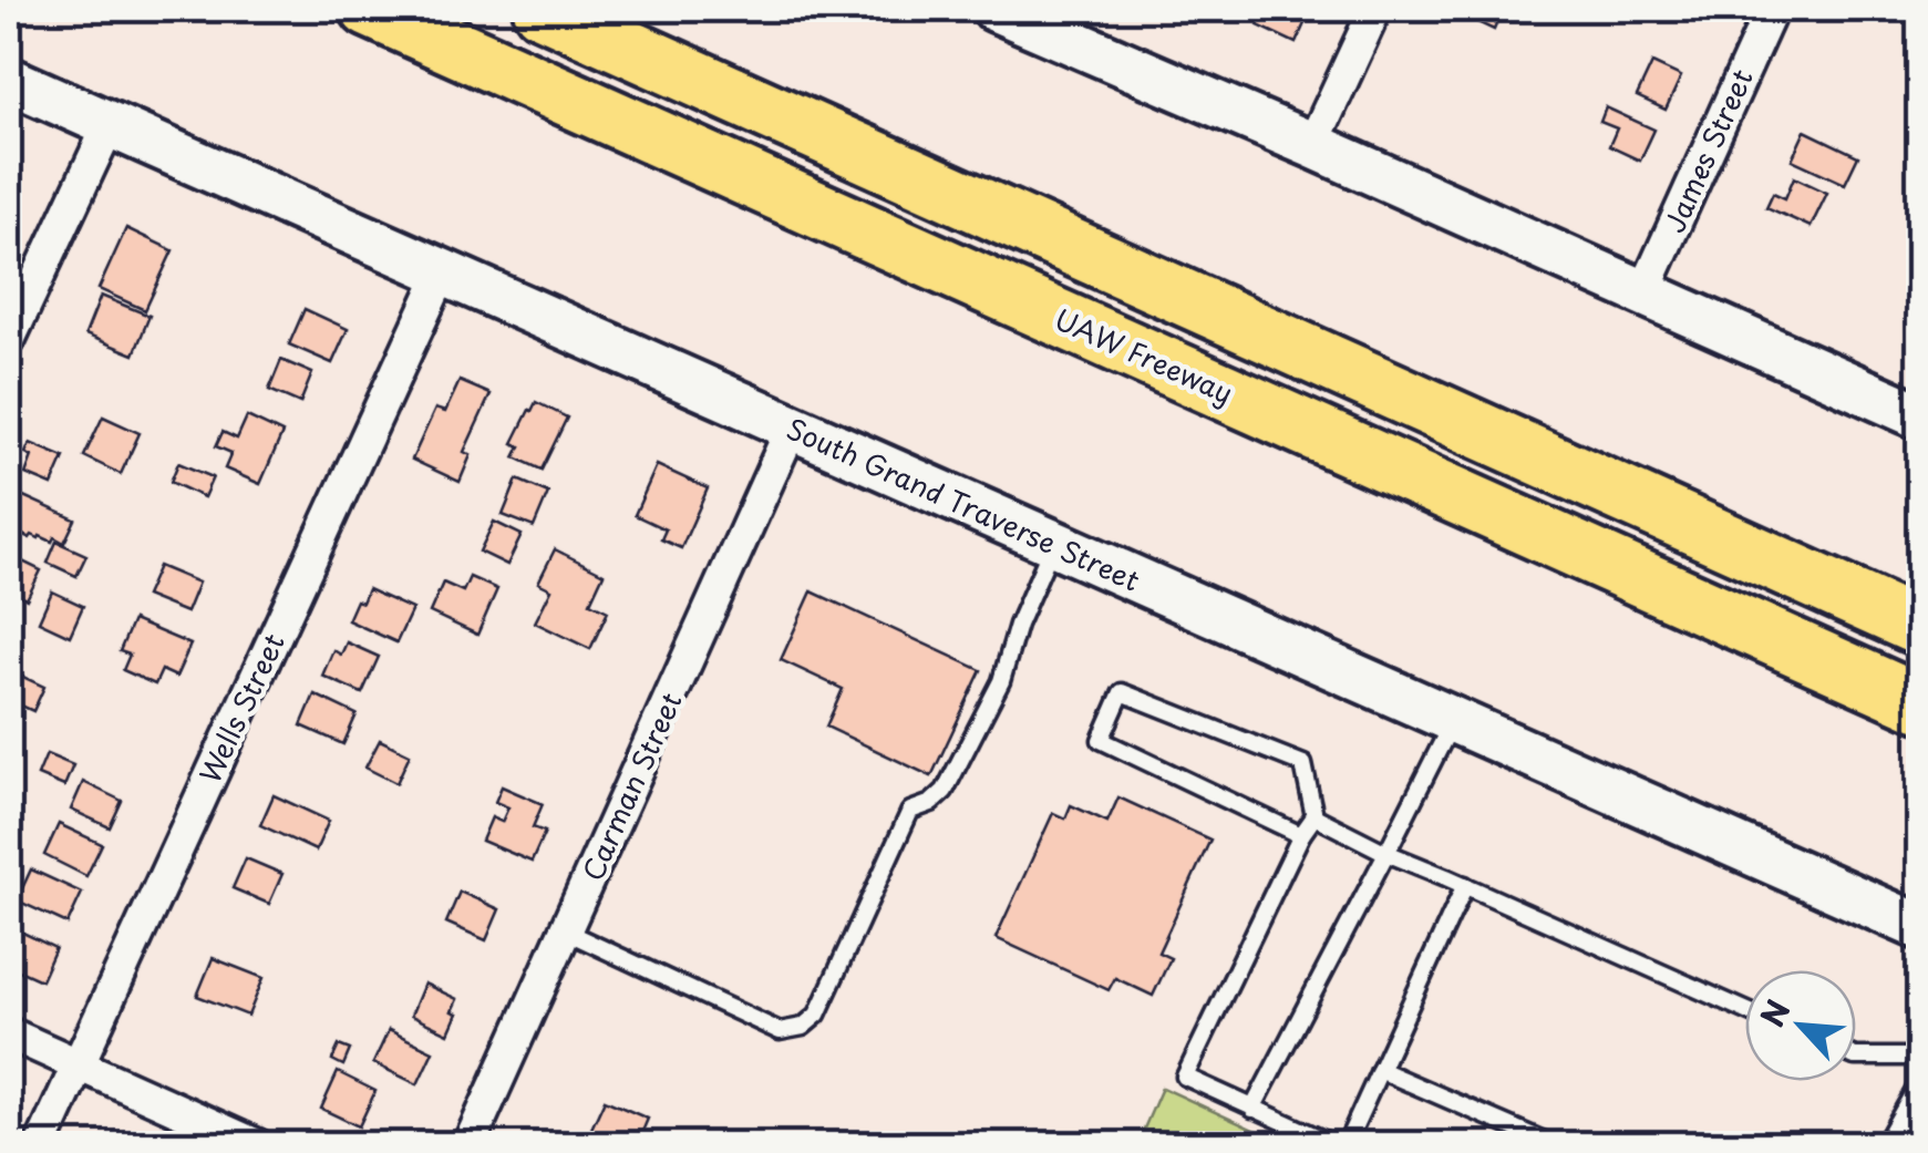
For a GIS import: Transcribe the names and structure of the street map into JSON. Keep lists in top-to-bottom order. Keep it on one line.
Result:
{"streets":{"highway":["UAW Freeway"],"main road":["South Grand Traverse Street"],"street":["James Street","Wells Street","Carman Street"]},"crossings":[["South Grand Traverse Street","Wells Street"],["South Grand Traverse Street","Carman Street"]],"north":"top left"}
